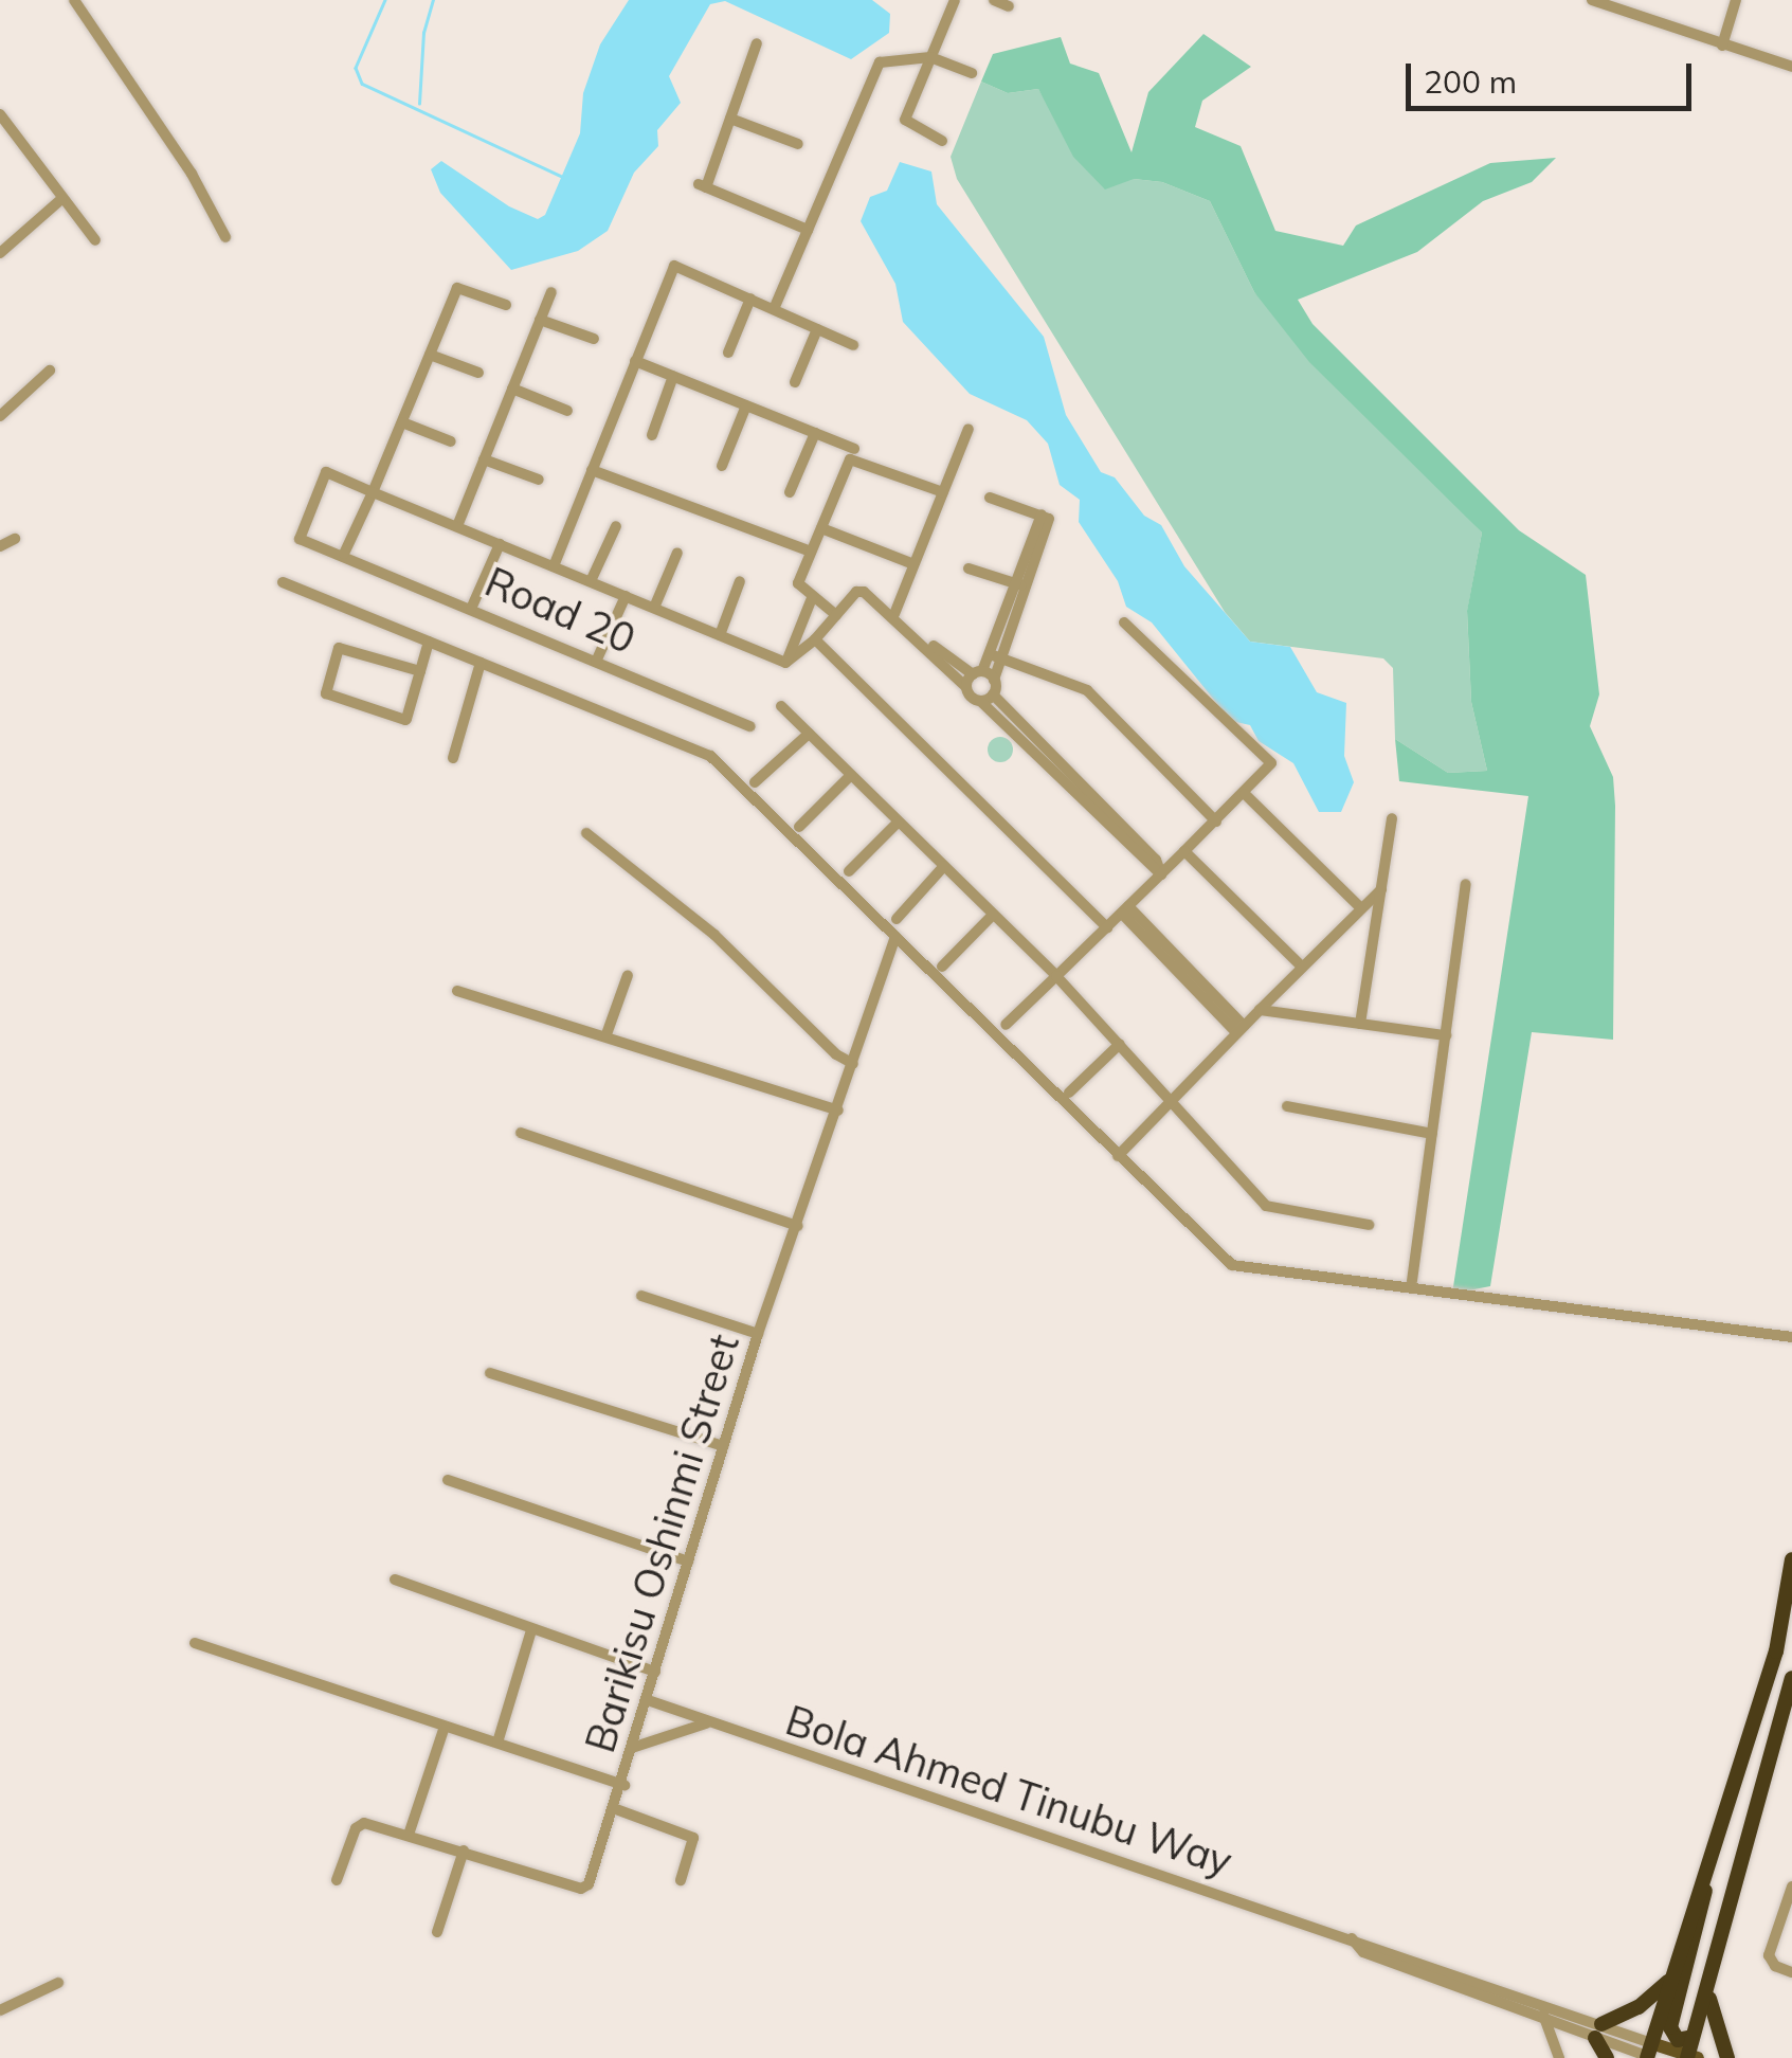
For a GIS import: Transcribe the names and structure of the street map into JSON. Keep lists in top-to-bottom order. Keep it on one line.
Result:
{"streets":{"street":["Road 20","Barikisu Oshinmi Street","Bola Ahmed Tinubu Way"]},"crossings":[["Barikisu Oshinmi Street","Bola Ahmed Tinubu Way"]],"scale_bar":"200 m"}
